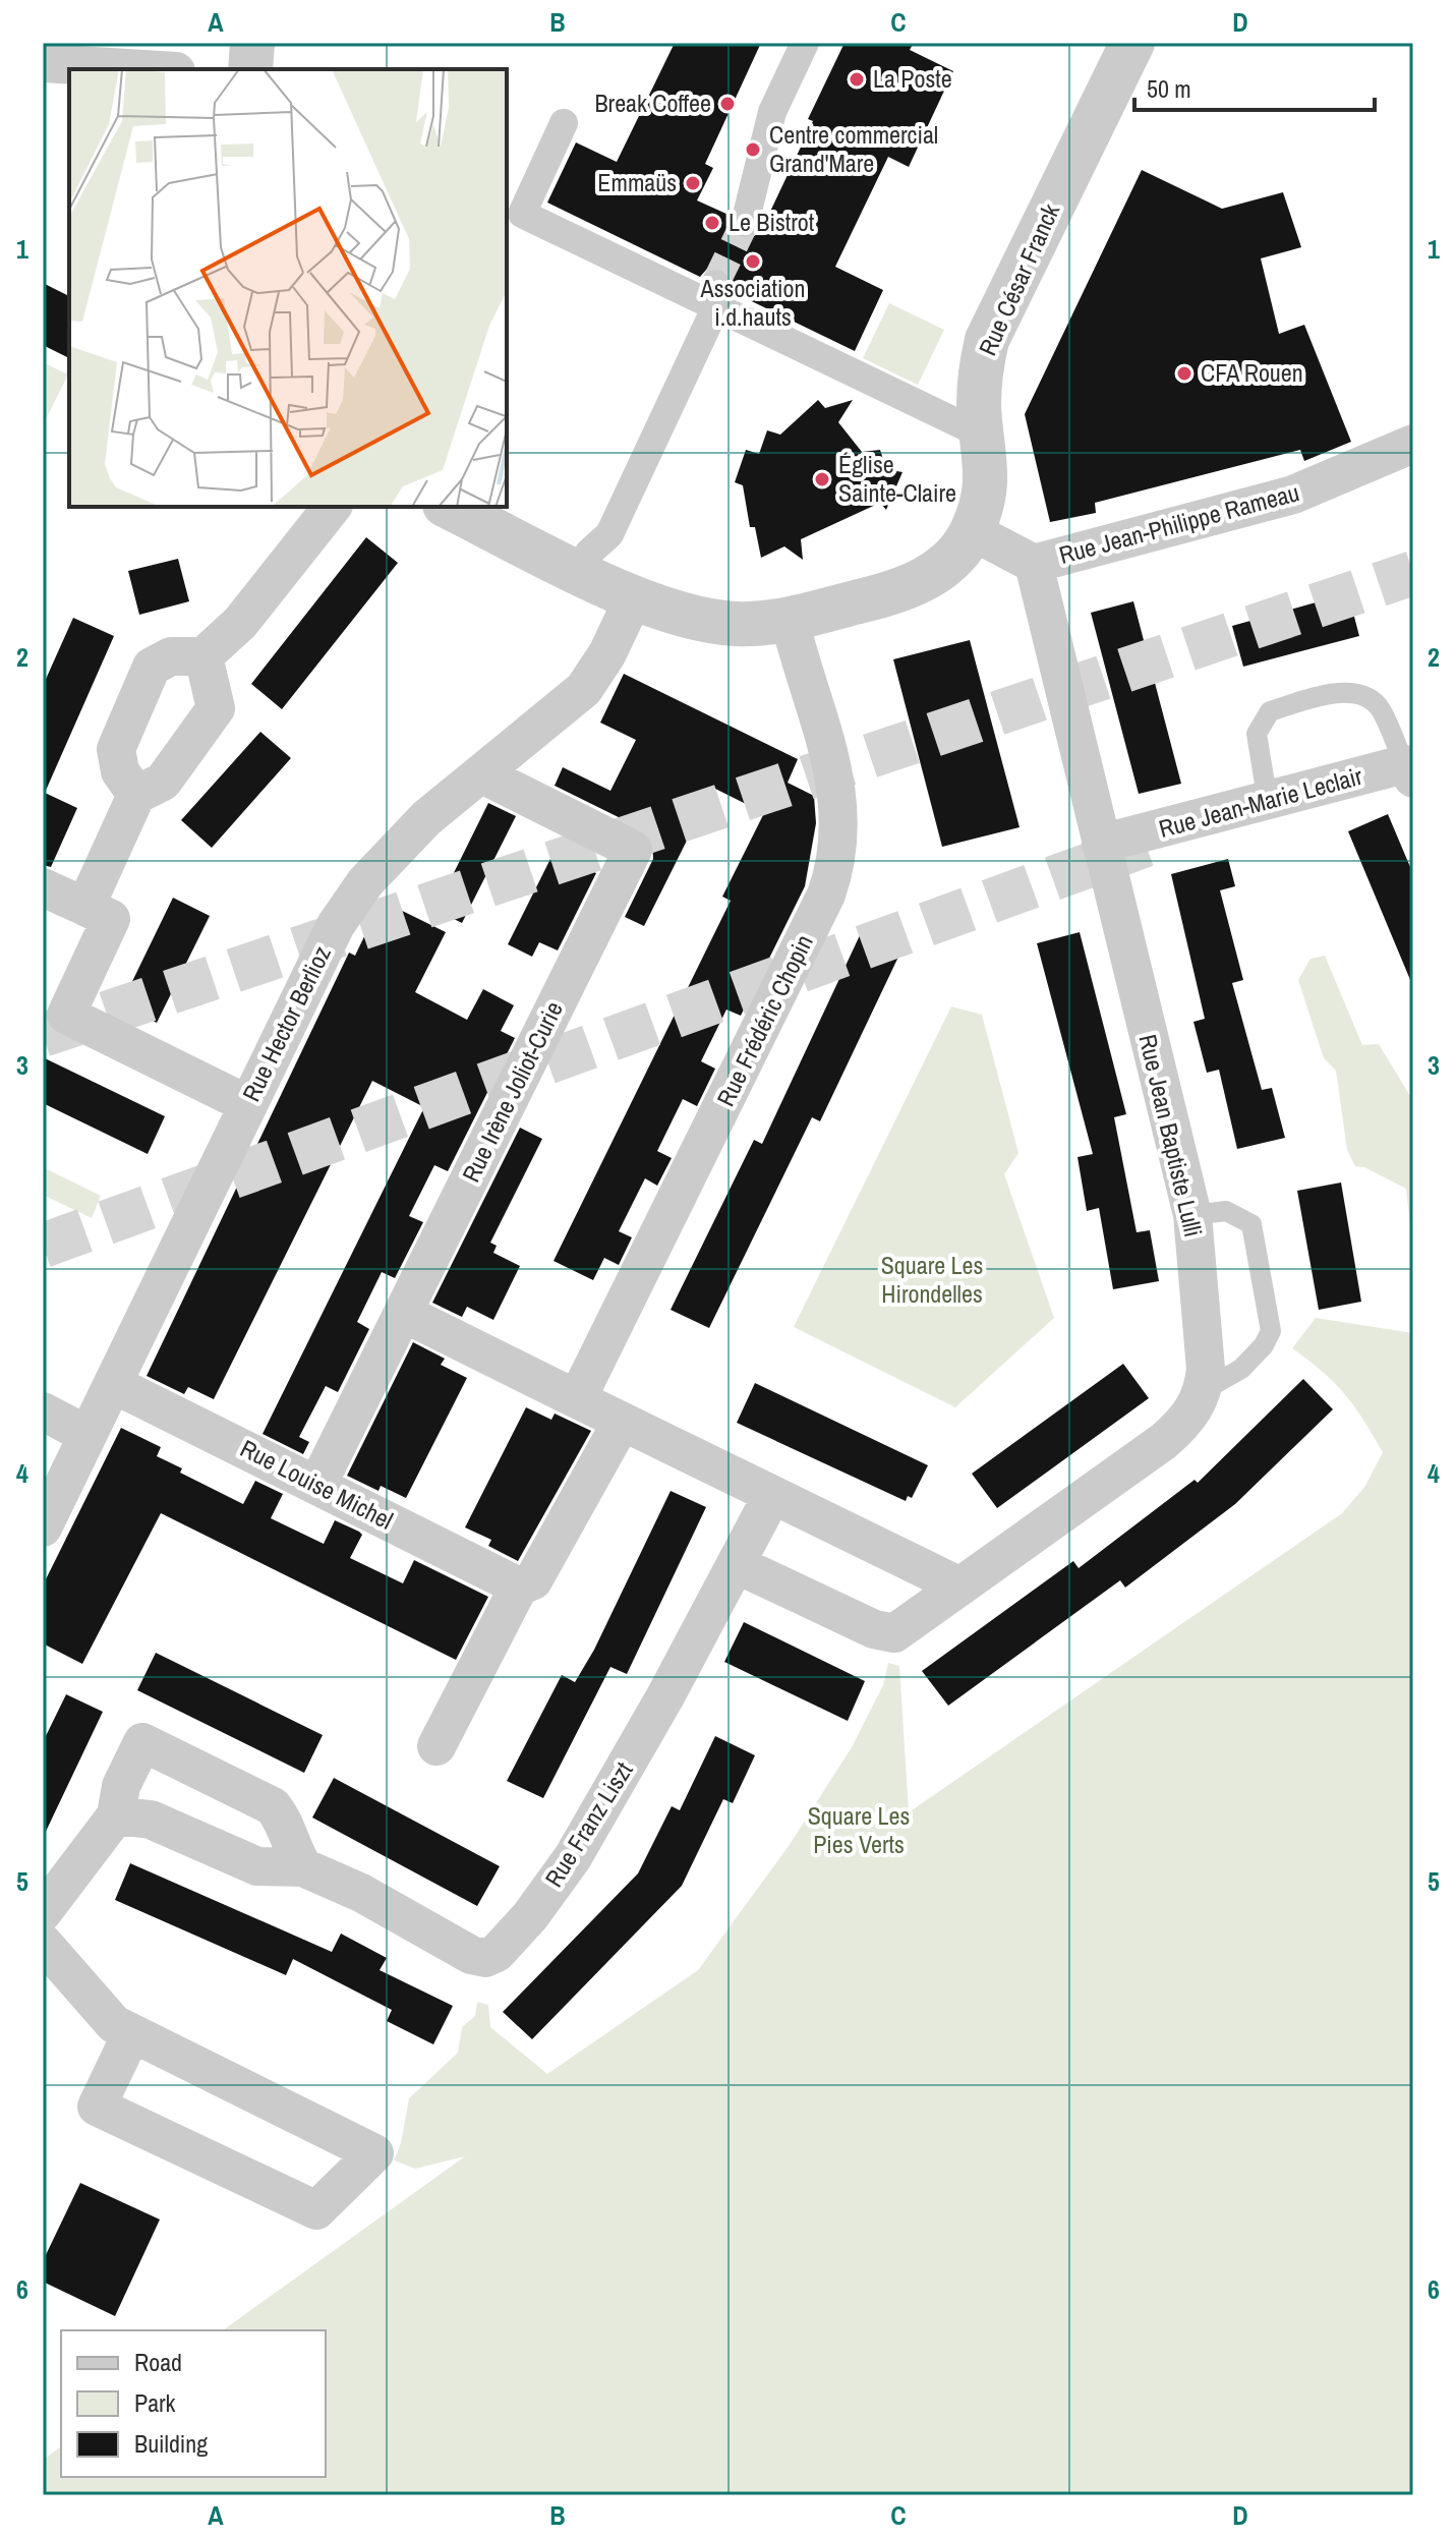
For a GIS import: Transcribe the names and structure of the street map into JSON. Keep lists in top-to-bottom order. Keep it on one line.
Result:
{"streets":{"street":["Rue César Franck","Rue Jean-Philippe Rameau","Rue Jean-Marie Leclair","Rue Frédéric Chopin","Rue Hector Berlioz","Rue Irène Joliot-Curie","Rue Jean Baptiste Lulli","Rue Louise Michel","Rue Franz Liszt"]},"crossings":[["Rue César Franck","Rue Jean-Philippe Rameau"],["Rue Jean-Philippe Rameau","Rue Jean Baptiste Lulli"],["Rue Jean-Marie Leclair","Rue Jean Baptiste Lulli"],["Rue Hector Berlioz","Rue Irène Joliot-Curie"],["Rue Hector Berlioz","Rue Louise Michel"],["Rue Irène Joliot-Curie","Rue Louise Michel"]],"parks":["Square Les Hirondelles","Square Les Pies Verts"],"places":["La Poste","Break Coffee","Centre commercial Grand'Mare","Emmaüs","Le Bistrot","Association i.d.hauts","CFA Rouen","Église Sainte-Claire"],"legend":["Road","Park","Building"],"scale_bar":"50 m","grid":{"columns":["A","B","C","D"],"rows":["1","2","3","4","5","6"]}}
